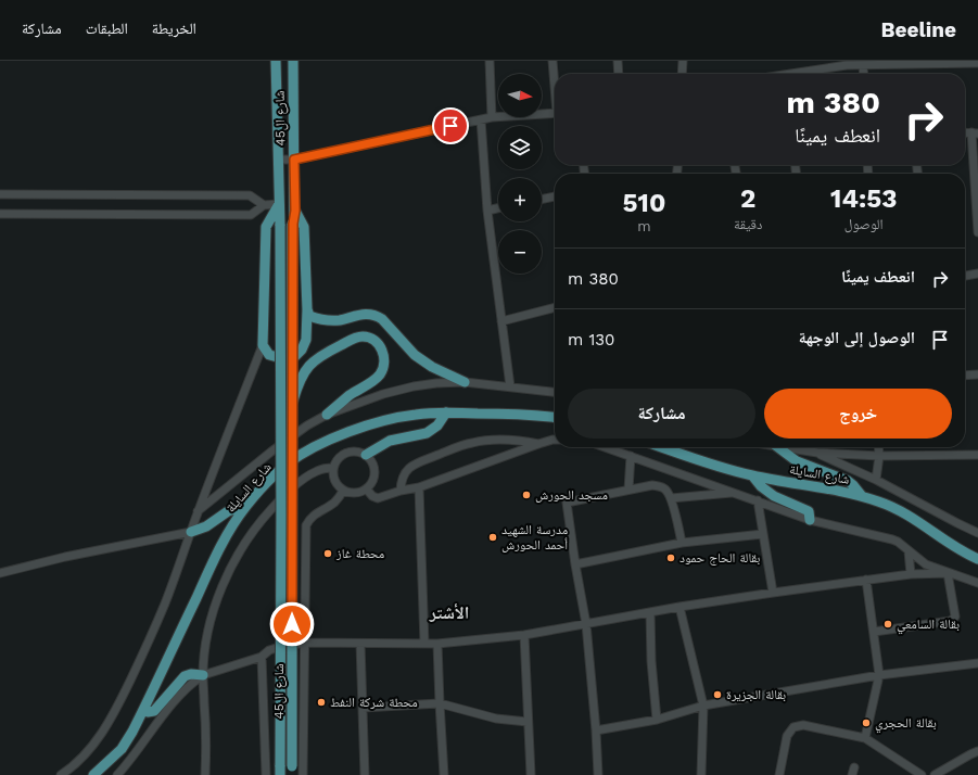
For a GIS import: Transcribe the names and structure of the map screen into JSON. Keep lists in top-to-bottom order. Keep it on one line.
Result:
{"streets":{"main road":["شارع ال45","شارع السايلة"]},"districts":["الأشتر"],"places":["مسجد الحورش","مدرسة الشهيد أحمد الحورش","محطة غاز","بقالة الحاج حمود","بقالة السامعي","بقالة الجزيرة","محطة شركة النفط","بقالة الحجري"],"north":"right","page":{"header":"Beeline","nav":["الخريطة","الطبقات","مشاركة"],"map_buttons":["+","−"],"turn":["380 m","انعطف يمينًا"],"eta":["14:53","الوصول","2","دقيقة","510","m"],"list":[{"name":"انعطف يمينًا","value":"380 m"},{"name":"الوصول إلى الوجهة","value":"130 m"}],"buttons":["خروج","مشاركة"]}}
